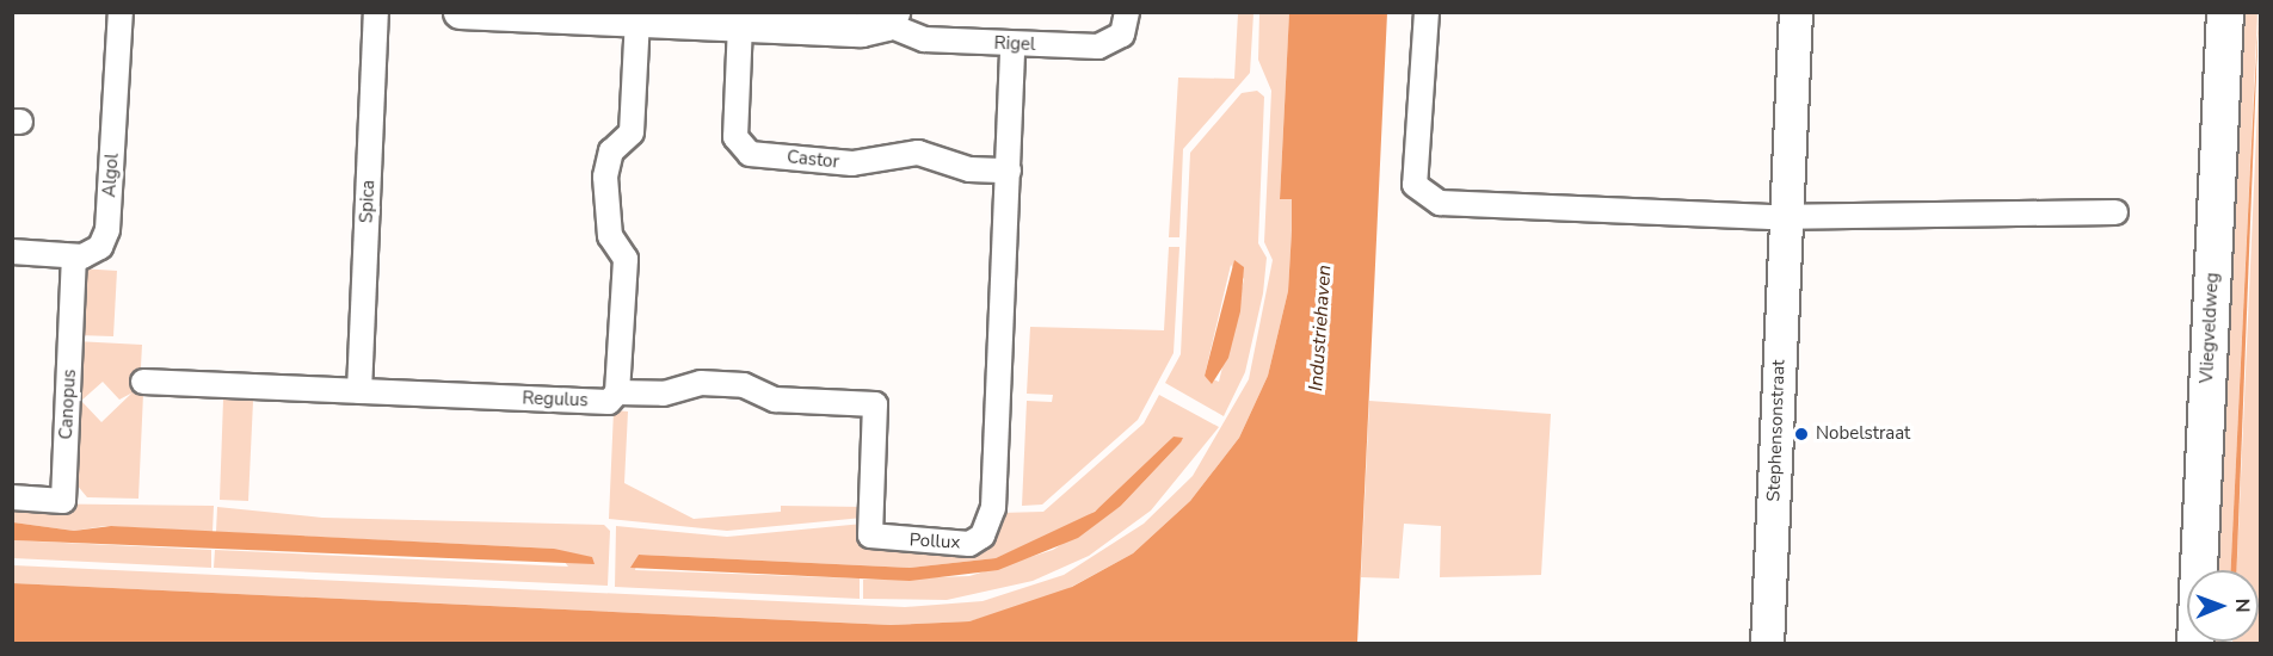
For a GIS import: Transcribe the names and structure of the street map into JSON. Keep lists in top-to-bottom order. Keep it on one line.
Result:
{"streets":{"main road":["Vliegveldweg"],"street":["Rigel","Castor","Algol","Spica","Regulus","Canopus","Stephensonstraat","Pollux"]},"crossings":[["Rigel","Pollux"],["Castor","Pollux"],["Algol","Canopus"],["Spica","Regulus"],["Regulus","Pollux"]],"water":["Industriehaven"],"places":["Nobelstraat"],"north":"right"}
